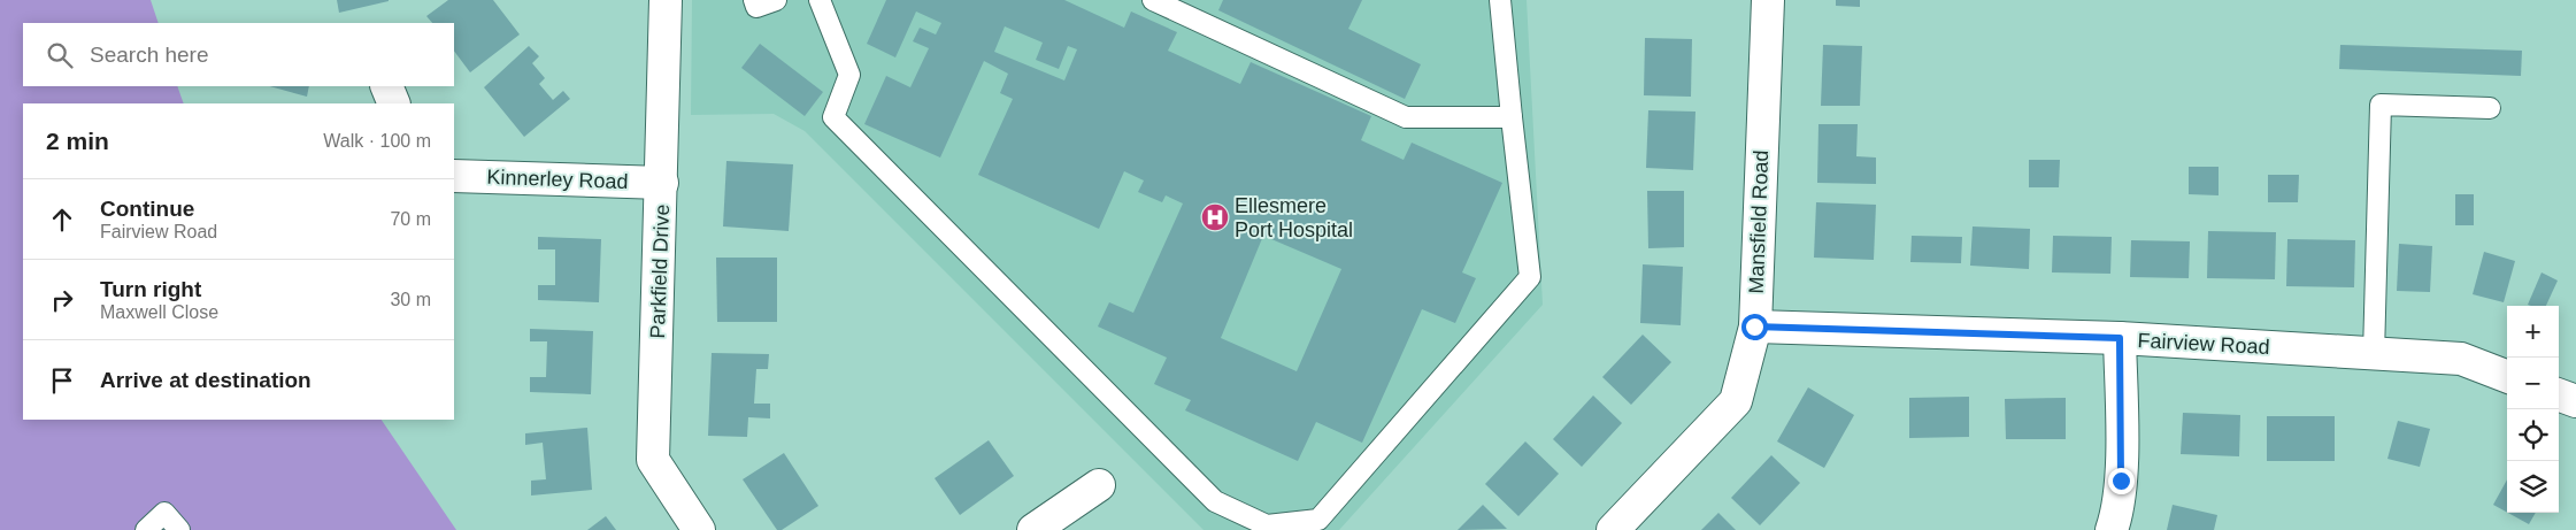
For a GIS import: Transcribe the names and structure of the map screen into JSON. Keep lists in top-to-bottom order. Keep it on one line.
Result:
{"streets":{"street":["Kinnerley Road","Mansfield Road","Parkfield Drive","Fairview Road"]},"crossings":[["Kinnerley Road","Parkfield Drive"],["Mansfield Road","Fairview Road"]],"places":{"hospital":["Ellesmere Port Hospital"]},"page":{"search":"Search here","heading":["2 min","Walk · 100 m"],"list":[["Continue","Fairview Road","70 m"],["Turn right","Maxwell Close","30 m"],"Arrive at destination"],"map_buttons":["+","−"]}}
